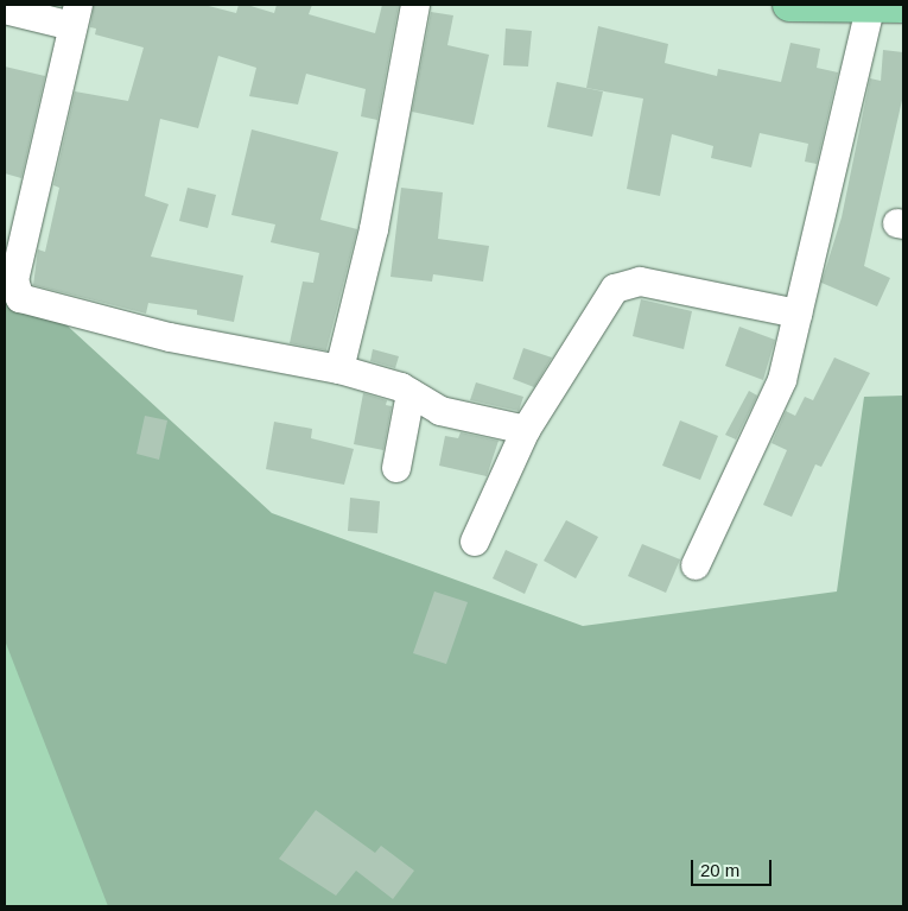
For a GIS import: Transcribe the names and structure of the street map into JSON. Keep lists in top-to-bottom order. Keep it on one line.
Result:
{"scale_bar":"20 m"}
